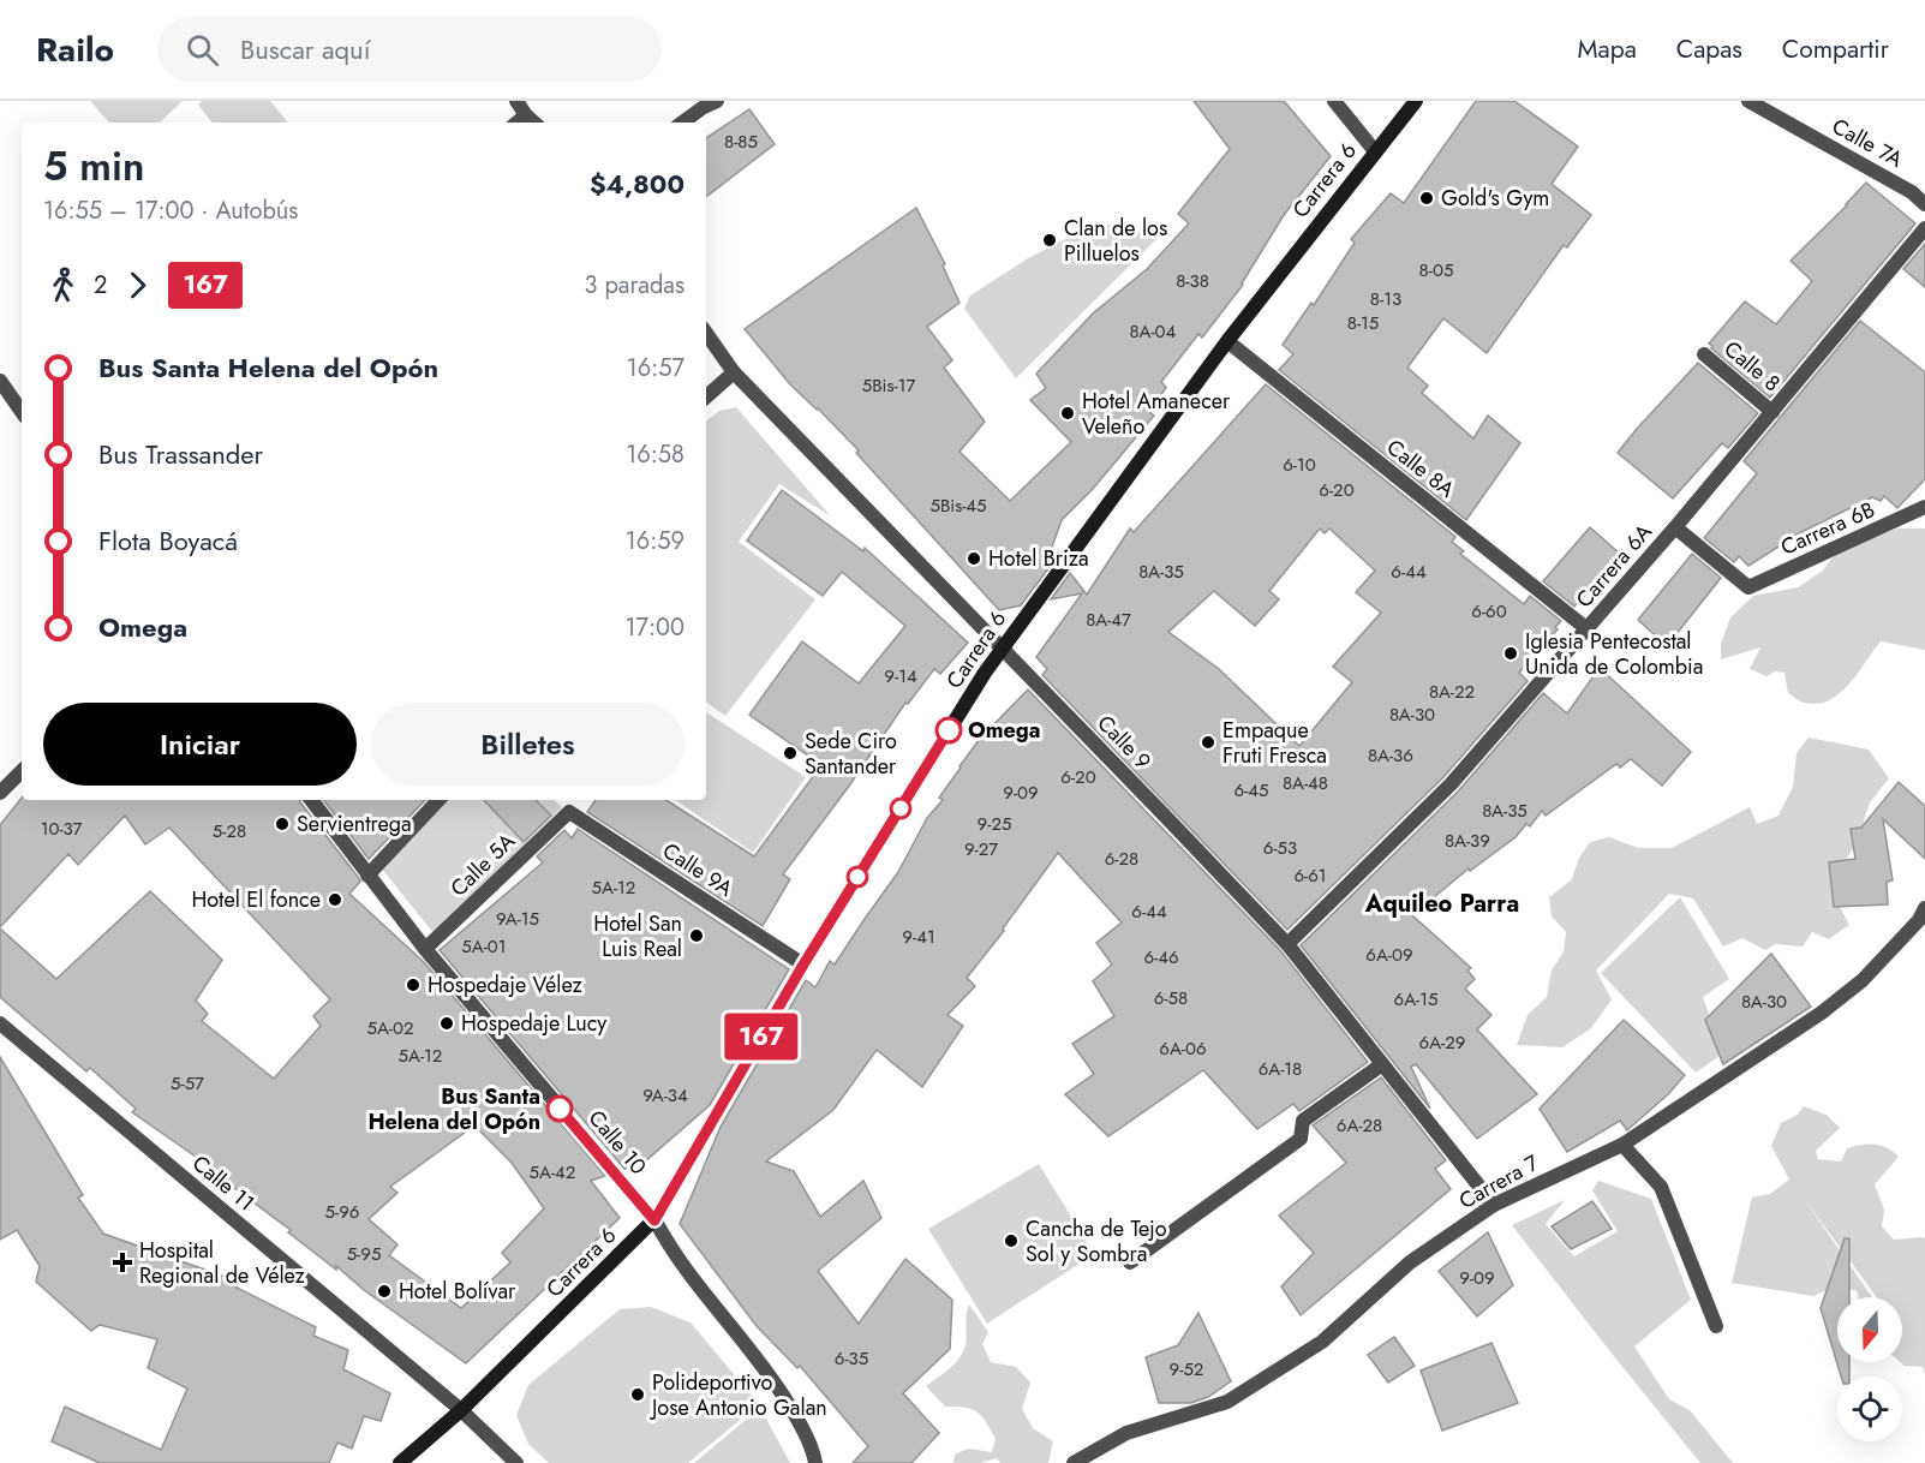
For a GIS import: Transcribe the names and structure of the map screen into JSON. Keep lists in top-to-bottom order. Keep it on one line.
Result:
{"streets":{"main road":["Carrera 6"],"street":["Calle 7A","Calle 8","Calle 8A","Carrera 6B","Carrera 6A","Calle 9","Calle 5A","Calle 9A","Calle 10","Carrera 7","Calle 11"]},"crossings":[["Carrera 6","Calle 8A"],["Carrera 6","Calle 9"],["Carrera 6","Calle 9A"],["Carrera 6","Calle 10"],["Carrera 6","Calle 11"],["Calle 8","Carrera 6A"],["Calle 8A","Carrera 6A"],["Carrera 6B","Carrera 6A"],["Carrera 6A","Calle 9"],["Calle 9","Carrera 7"],["Calle 5A","Calle 9A"],["Calle 5A","Calle 10"]],"districts":["Aquileo Parra"],"places":{"other":["Gold's Gym","Clan de los Pilluelos","Hotel Amanecer Veleño","Hotel Briza","Iglesia Pentecostal Unida de Colombia","Omega","Empaque Fruti Fresca","Sede Ciro Santander","Servientrega","Hotel El fonce","Hotel San Luis Real","Hospedaje Vélez","Hospedaje Lucy","Bus Santa Helena del Opón","Cancha de Tejo Sol y Sombra","Hotel Bolívar","Polideportivo Jose Antonio Galan"],"health":["Hospital Regional de Vélez"]},"lines":["bus line 167"],"house_numbers":["8-85","8-05","8-38","8-13","8-15","8A-04","5Bis-17","6-10","6-20","5Bis-45","8A-35","6-44","6-60","8A-47","9-14","8A-22","8A-30","8A-36","6-20","8A-48","6-45","9-09","8A-35","9-25","10-37","5-28","8A-39","6-53","9-27","6-28","6-61","5A-12","6-44","9A-15","9-41","5A-01","6A-09","6-46","6-58","6A-15","8A-30","5A-02","6A-29","6A-06","5A-12","6A-18","5-57","9A-34","6A-28","5A-42","5-96","5-95","9-09","6-35","9-52"],"north":"bottom","page":{"header":"Railo","search":"Buscar aquí","nav":["Mapa","Capas","Compartir"],"on_map":"167","heading":["5 min","16:55 – 17:00 · Autobús","$4,800"],"legs":["2","167","3 paradas"],"list":[{"name":"Bus Santa Helena del Opón","value":"16:57"},{"name":"Bus Trassander","value":"16:58"},{"name":"Flota Boyacá","value":"16:59"},{"name":"Omega","value":"17:00"}],"buttons":["Iniciar","Billetes"]}}
